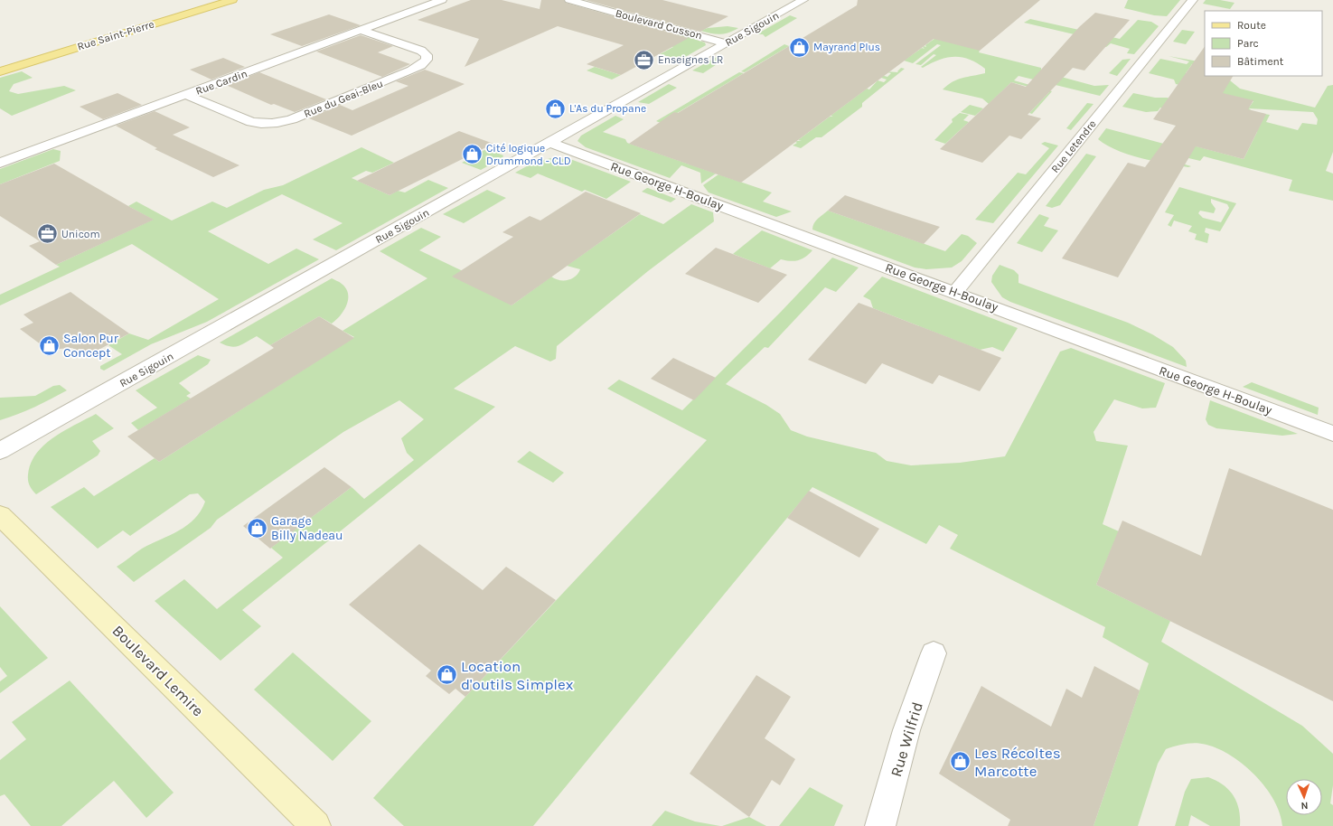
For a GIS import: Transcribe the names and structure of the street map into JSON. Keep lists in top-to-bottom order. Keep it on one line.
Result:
{"streets":{"main road":["Rue Saint-Pierre","Boulevard Lemire"],"street":["Boulevard Cusson","Rue Sigouin","Rue Cardin","Rue du Geai-Bleu","Rue Letendre","Rue George H-Boulay","Rue Wilfrid"]},"crossings":[["Boulevard Cusson","Rue Sigouin"],["Rue Sigouin","Rue George H-Boulay"],["Rue Cardin","Rue du Geai-Bleu"],["Rue Letendre","Rue George H-Boulay"]],"places":{"shop":["Mayrand Plus","L'As du Propane","Cité logique Drummond - CLD","Salon Pur Concept","Garage Billy Nadeau","Location d'outils Simplex","Les Récoltes Marcotte"],"office":["Enseignes LR","Unicom"]},"legend":["Route","Parc","Bâtiment"],"north":"bottom"}
